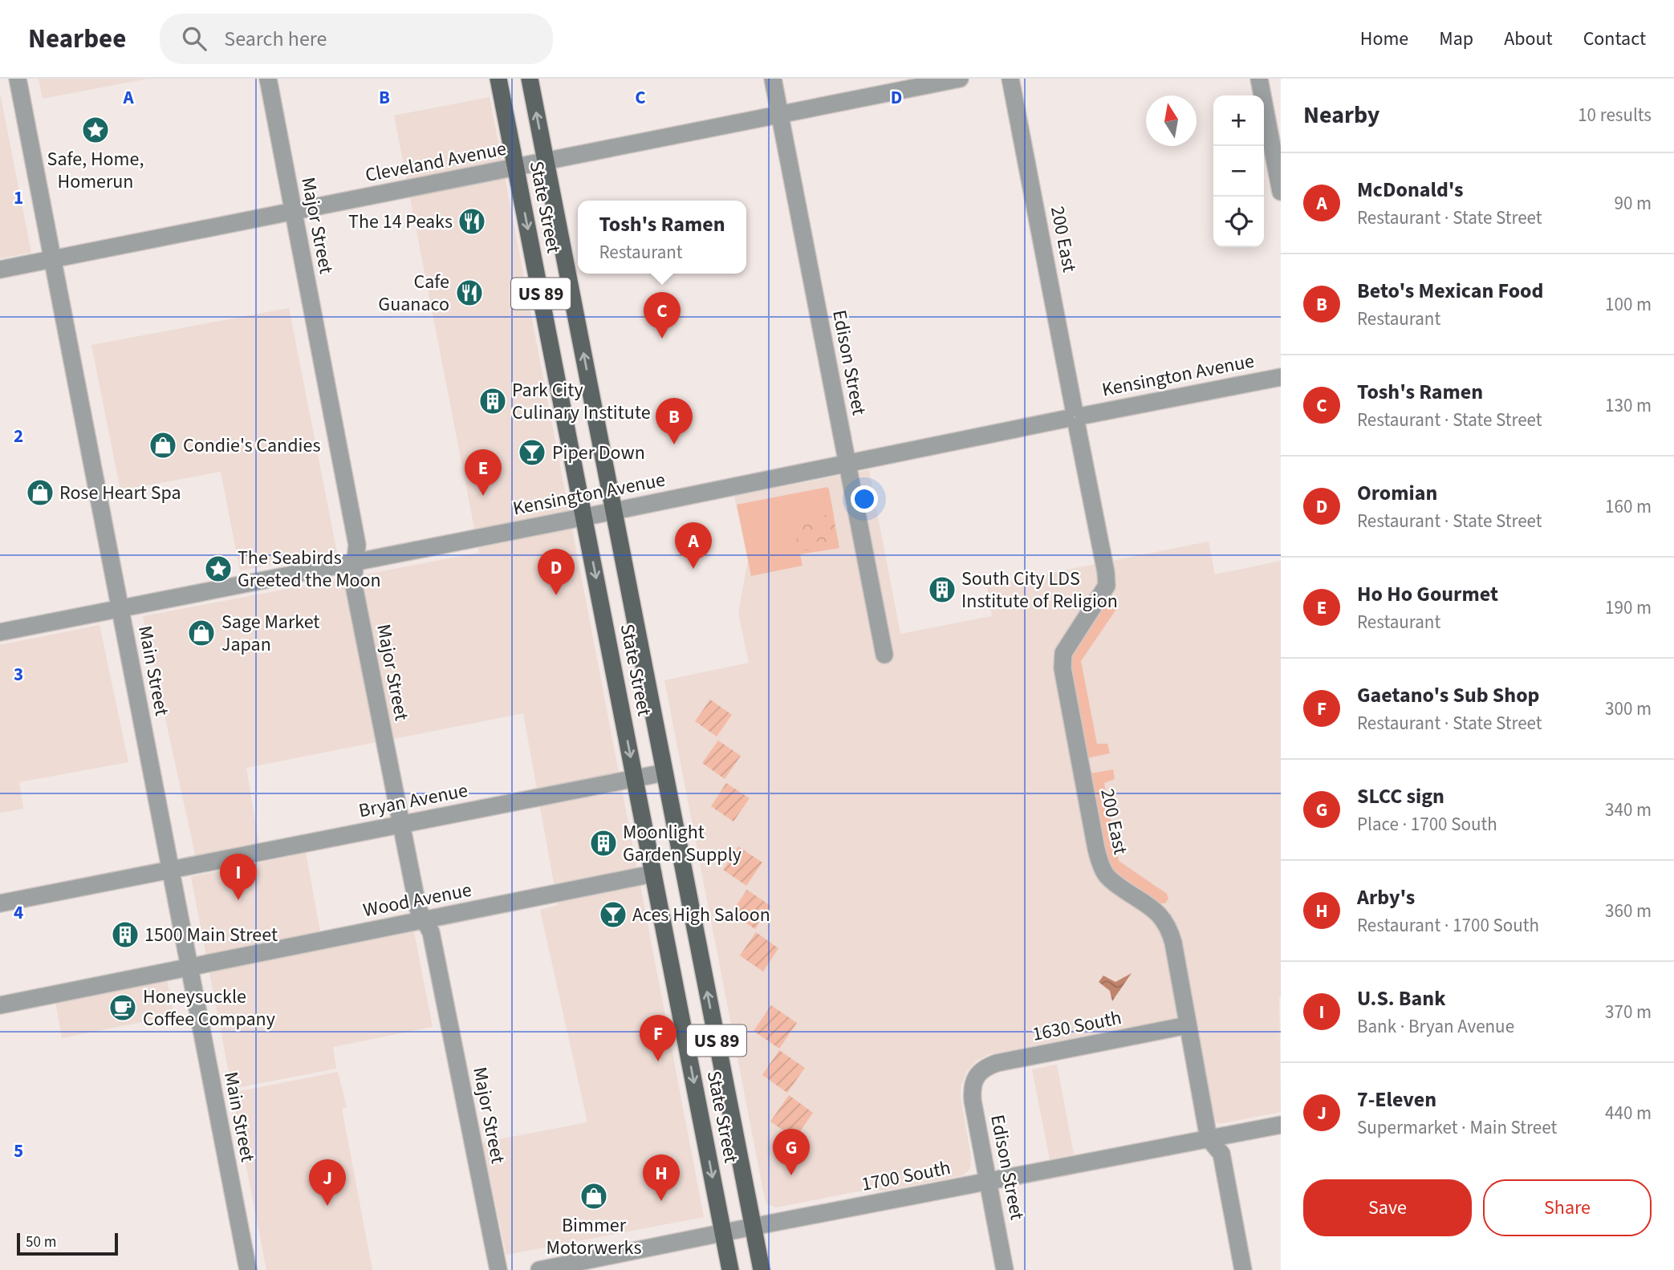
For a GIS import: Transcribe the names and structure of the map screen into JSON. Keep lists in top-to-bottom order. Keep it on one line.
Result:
{"streets":{"main road":["State Street","US 89"],"street":["Cleveland Avenue","Major Street","200 East","Edison Street","Kensington Avenue","Main Street","Bryan Avenue","Wood Avenue","1630 South","1700 South"]},"crossings":[["Cleveland Avenue","State Street"],["Cleveland Avenue","Major Street"],["Cleveland Avenue","Edison Street"],["Cleveland Avenue","Main Street"],["State Street","Kensington Avenue"],["State Street","Bryan Avenue"],["State Street","Wood Avenue"],["State Street","1700 South"],["Major Street","Kensington Avenue"],["Major Street","Bryan Avenue"],["Major Street","Wood Avenue"],["200 East","Kensington Avenue"],["200 East","1630 South"],["200 East","1700 South"],["Edison Street","Kensington Avenue"],["Edison Street","1630 South"],["Edison Street","1700 South"],["Kensington Avenue","Main Street"],["Main Street","Bryan Avenue"],["Main Street","Wood Avenue"]],"places":{"place":["Safe, Home, Homerun","The Seabirds Greeted the Moon"],"restaurant":["The 14 Peaks","Cafe Guanaco"],"building":["Park City Culinary Institute","South City LDS Institute of Religion","Moonlight Garden Supply","1500 Main Street"],"shop":["Condie's Candies","Rose Heart Spa","Sage Market Japan","Bimmer Motorwerks"],"bar":["Piper Down","Aces High Saloon"],"cafe":["Honeysuckle Coffee Company"]},"scale_bar":"50 m","north":"top","page":{"header":"Nearbee","search":"Search here","nav":["Home","Map","About","Contact"],"heading":["Nearby","10 results"],"map_buttons":["+","−"],"list":[{"mark":"A","name":"McDonald's","note":"Restaurant · State Street","value":"90 m"},{"mark":"B","name":"Beto's Mexican Food","note":"Restaurant","value":"100 m"},{"mark":"C","name":"Tosh's Ramen","note":"Restaurant · State Street","value":"130 m"},{"mark":"D","name":"Oromian","note":"Restaurant · State Street","value":"160 m"},{"mark":"E","name":"Ho Ho Gourmet","note":"Restaurant","value":"190 m"},{"mark":"F","name":"Gaetano's Sub Shop","note":"Restaurant · State Street","value":"300 m"},{"mark":"G","name":"SLCC sign","note":"Place · 1700 South","value":"340 m"},{"mark":"H","name":"Arby's","note":"Restaurant · 1700 South","value":"360 m"},{"mark":"I","name":"U.S. Bank","note":"Bank · Bryan Avenue","value":"370 m"},{"mark":"J","name":"7-Eleven","note":"Supermarket · Main Street","value":"440 m"}],"popup":["Tosh's Ramen","Restaurant"],"pins":["C","B","E","A","D","I","F","G","H","J"],"buttons":["Save","Share"],"scale":"50 m"},"grid":{"columns":["A","B","C","D"],"rows":["1","2","3","4","5"]}}
